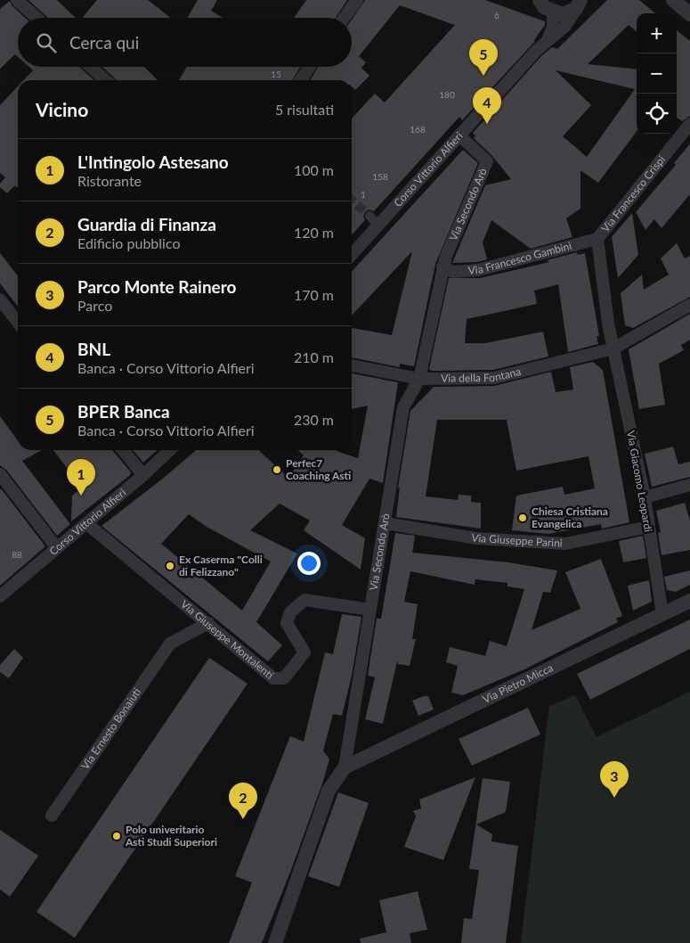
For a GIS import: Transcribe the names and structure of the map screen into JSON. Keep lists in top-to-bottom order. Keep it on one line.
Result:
{"streets":{"street":["Corso Vittorio Alfieri","Via Francesco Crispi","Via Secondo Arò","Via Francesco Gambini","Via della Fontana","Via Giacomo Leopardi","Via Giuseppe Parini","Via Giuseppe Montalenti","Via Pietro Micca","Via Ernesto Bonaiuti"]},"crossings":[["Corso Vittorio Alfieri","Via Secondo Arò"],["Corso Vittorio Alfieri","Via Giuseppe Montalenti"],["Via Francesco Crispi","Via Francesco Gambini"],["Via Francesco Crispi","Via della Fontana"],["Via Francesco Crispi","Via Giacomo Leopardi"],["Via Secondo Arò","Via Francesco Gambini"],["Via Secondo Arò","Via della Fontana"],["Via Secondo Arò","Via Giuseppe Parini"],["Via Secondo Arò","Via Giuseppe Montalenti"],["Via Secondo Arò","Via Pietro Micca"],["Via della Fontana","Via Giacomo Leopardi"],["Via Giacomo Leopardi","Via Giuseppe Parini"],["Via Giacomo Leopardi","Via Pietro Micca"],["Via Giuseppe Montalenti","Via Ernesto Bonaiuti"]],"places":["Perfec7 Coaching Asti","Chiesa Cristiana Evangelica","Ex Caserma \"Colli di Felizzano\"","Polo univeritario Asti Studi Superiori"],"house_numbers":["6","15","180","168","158","1","88"],"page":{"map_buttons":["+","−"],"search":"Cerca qui","pins":["5","4","1","3","2"],"heading":["Vicino","5 risultati"],"list":[{"mark":"1","name":"L'Intingolo Astesano","note":"Ristorante","value":"100 m"},{"mark":"2","name":"Guardia di Finanza","note":"Edificio pubblico","value":"120 m"},{"mark":"3","name":"Parco Monte Rainero","note":"Parco","value":"170 m"},{"mark":"4","name":"BNL","note":"Banca · Corso Vittorio Alfieri","value":"210 m"},{"mark":"5","name":"BPER Banca","note":"Banca · Corso Vittorio Alfieri","value":"230 m"}]}}
